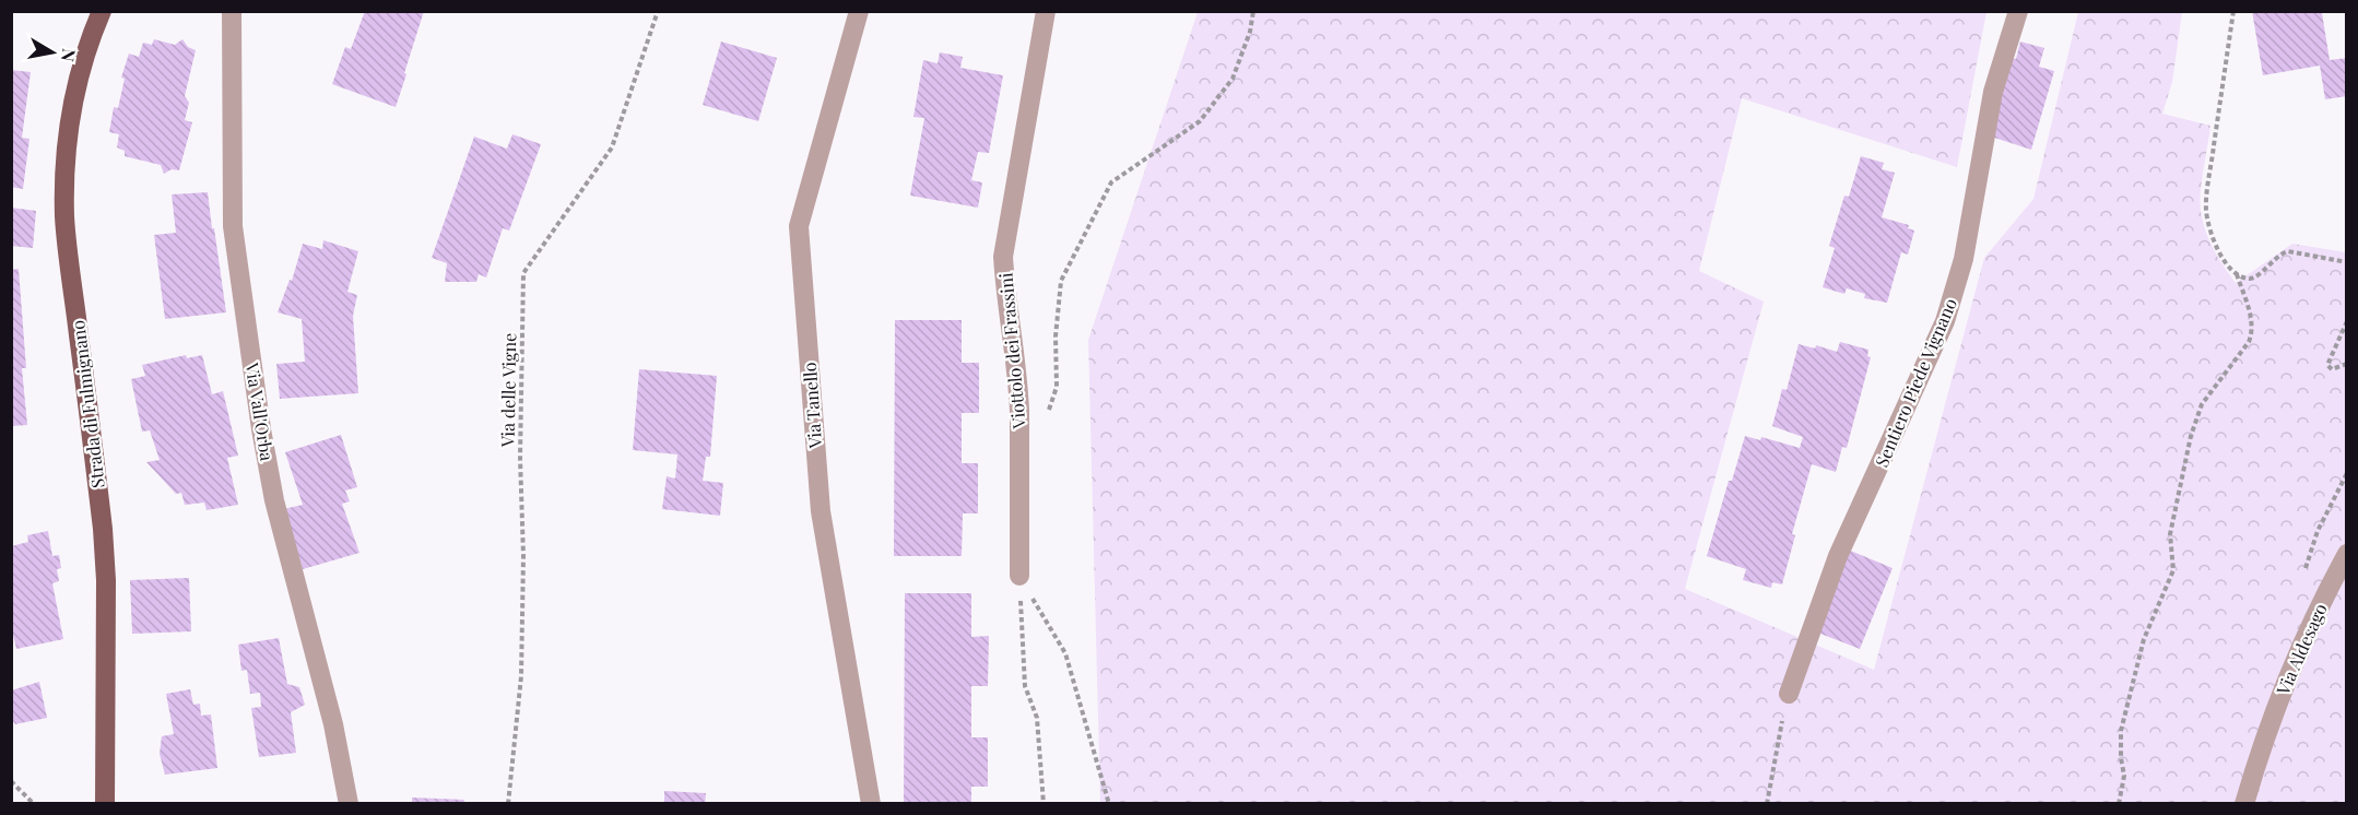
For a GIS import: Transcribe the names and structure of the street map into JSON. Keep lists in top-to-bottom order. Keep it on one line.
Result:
{"streets":{"main road":["Strada di Fulmignano"],"street":["Viottolo dei Frassini","Sentiero Piede Vignano","Via Tanello","Via Vall'Orba","Via Aldesago"],"path":["Via delle Vigne"]},"north":"right"}
